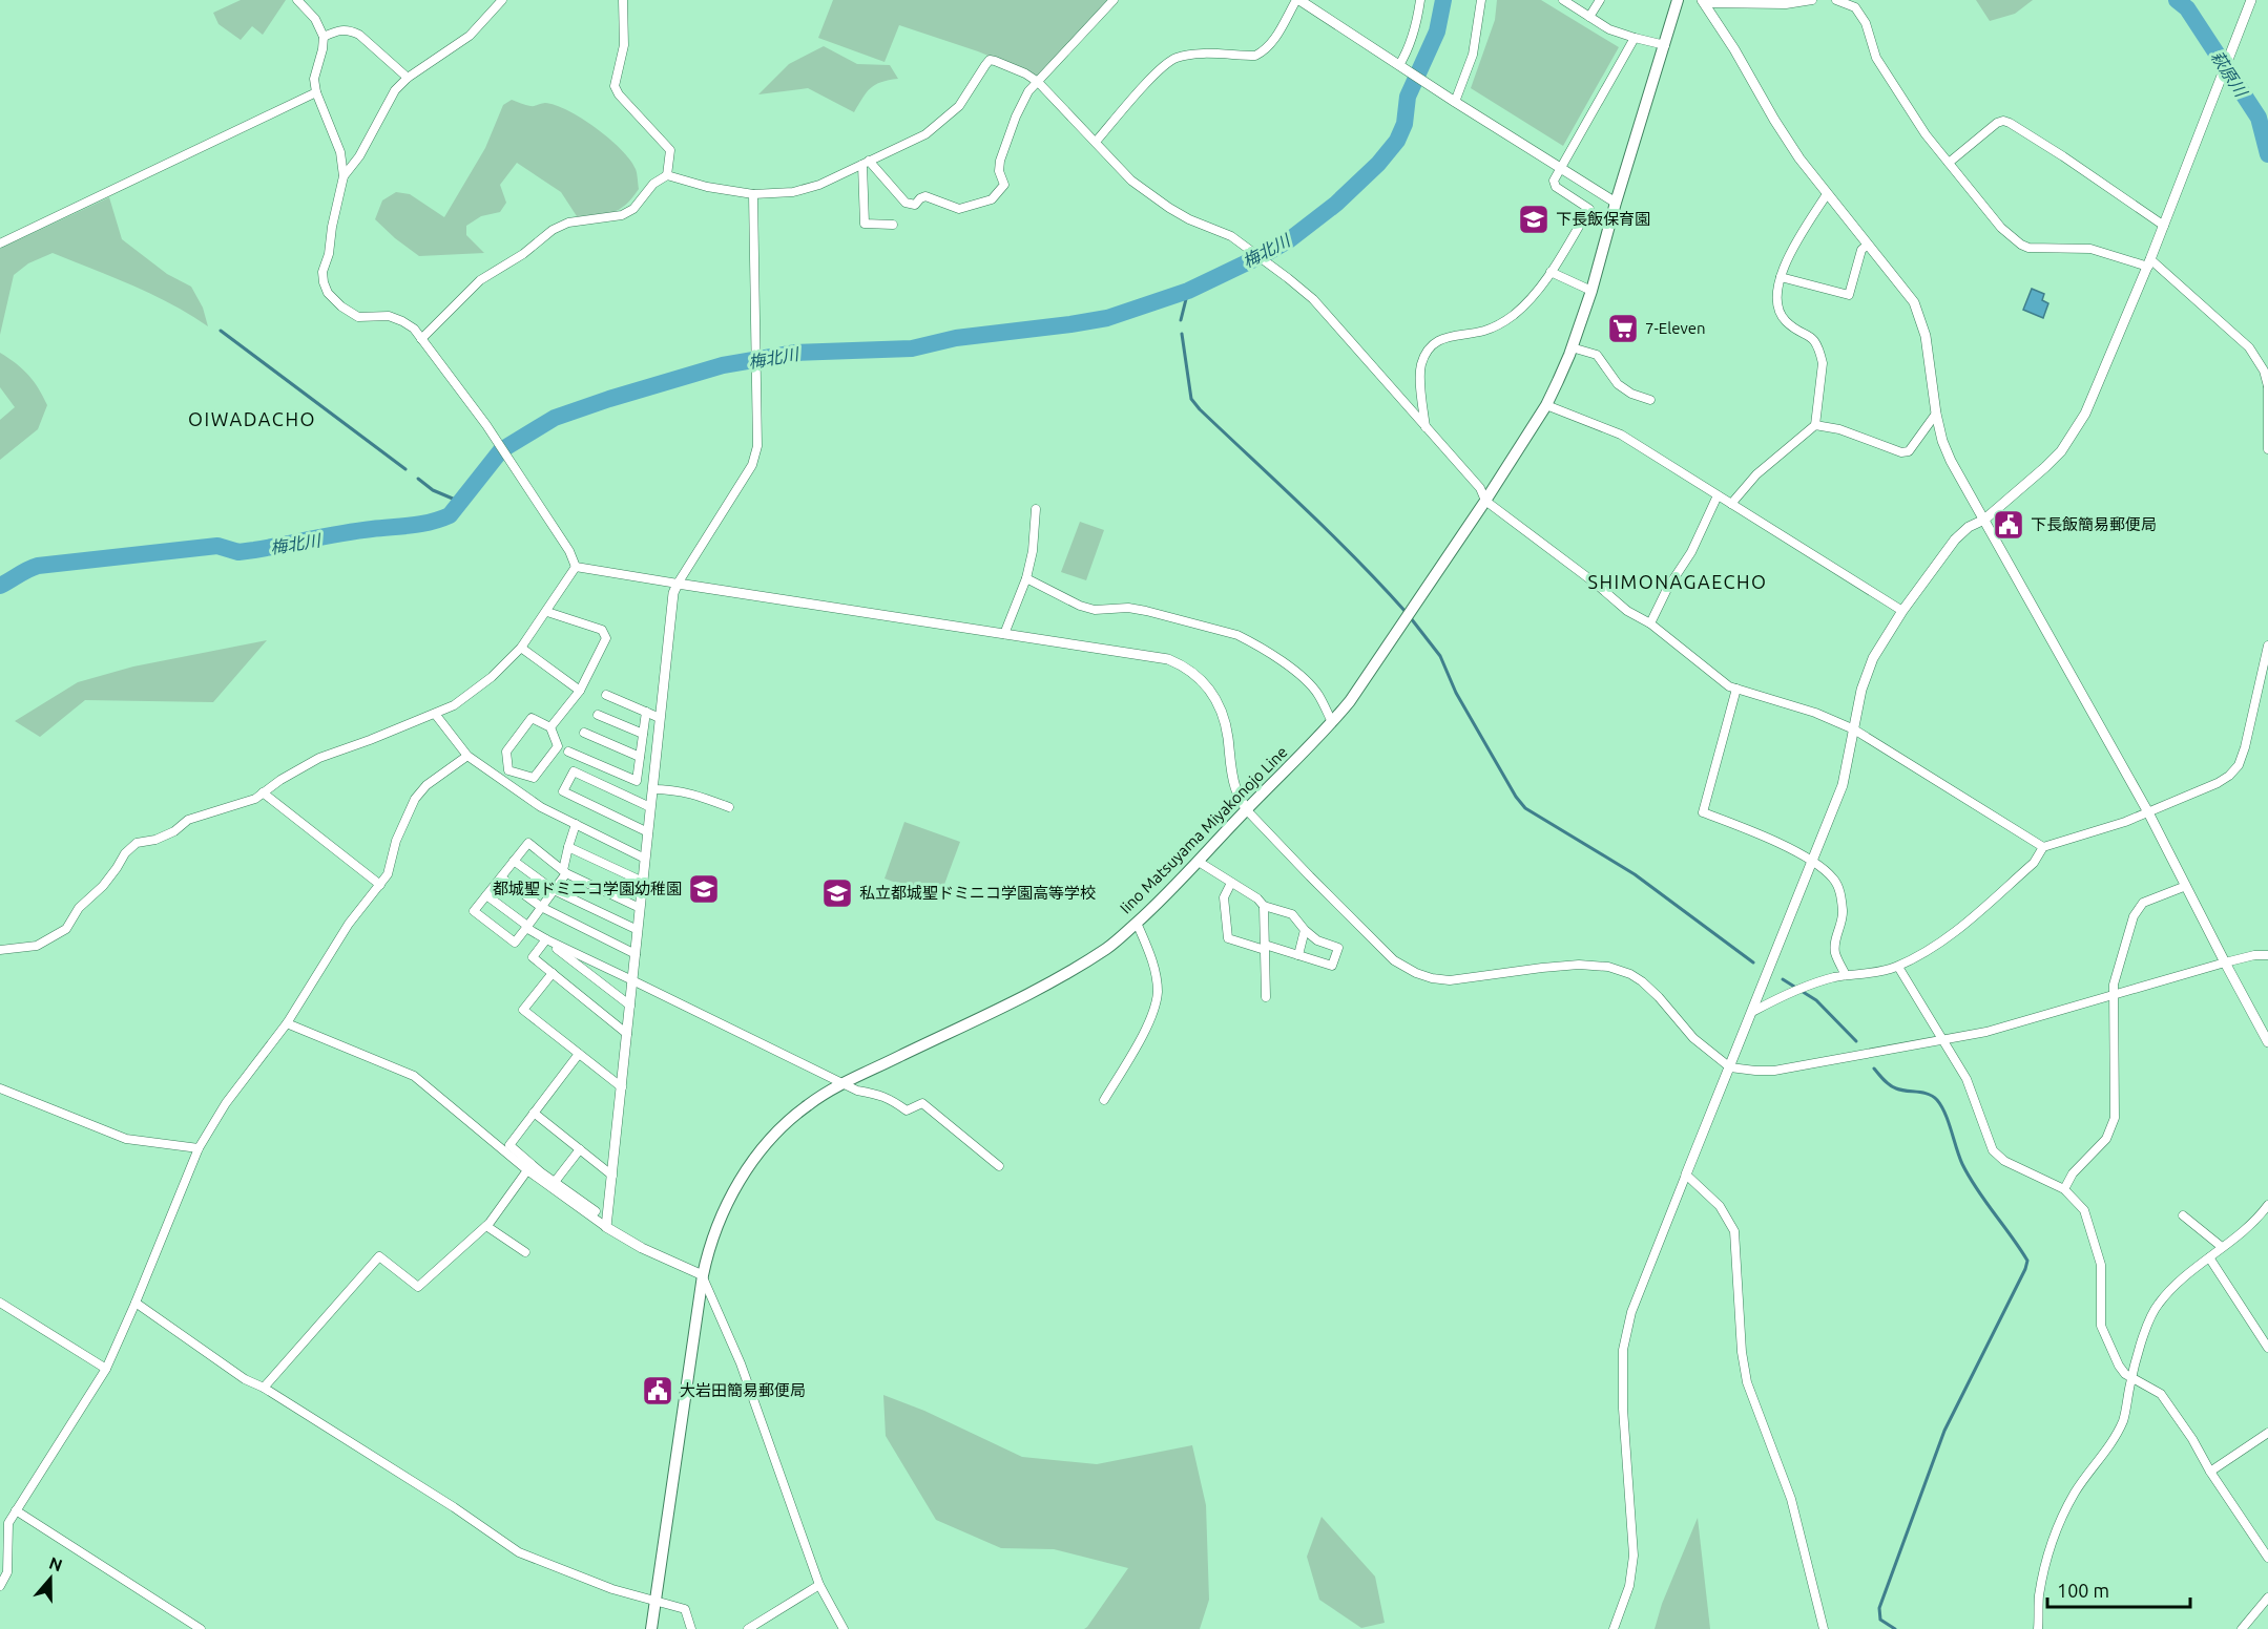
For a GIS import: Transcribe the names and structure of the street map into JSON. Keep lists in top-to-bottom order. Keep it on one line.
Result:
{"streets":{"main road":["Iino Matsuyama Miyakonojo Line"]},"districts":["OIWADACHO","SHIMONAGAECHO"],"water":["萩原川","梅北川"],"places":{"school or university":["下長飯保育園","都城聖ドミニコ学園幼稚園","私立都城聖ドミニコ学園高等学校"],"supermarket":["7-Eleven"],"public building":["下長飯簡易郵便局","大岩田簡易郵便局"]},"scale_bar":"100 m","north":"top"}
